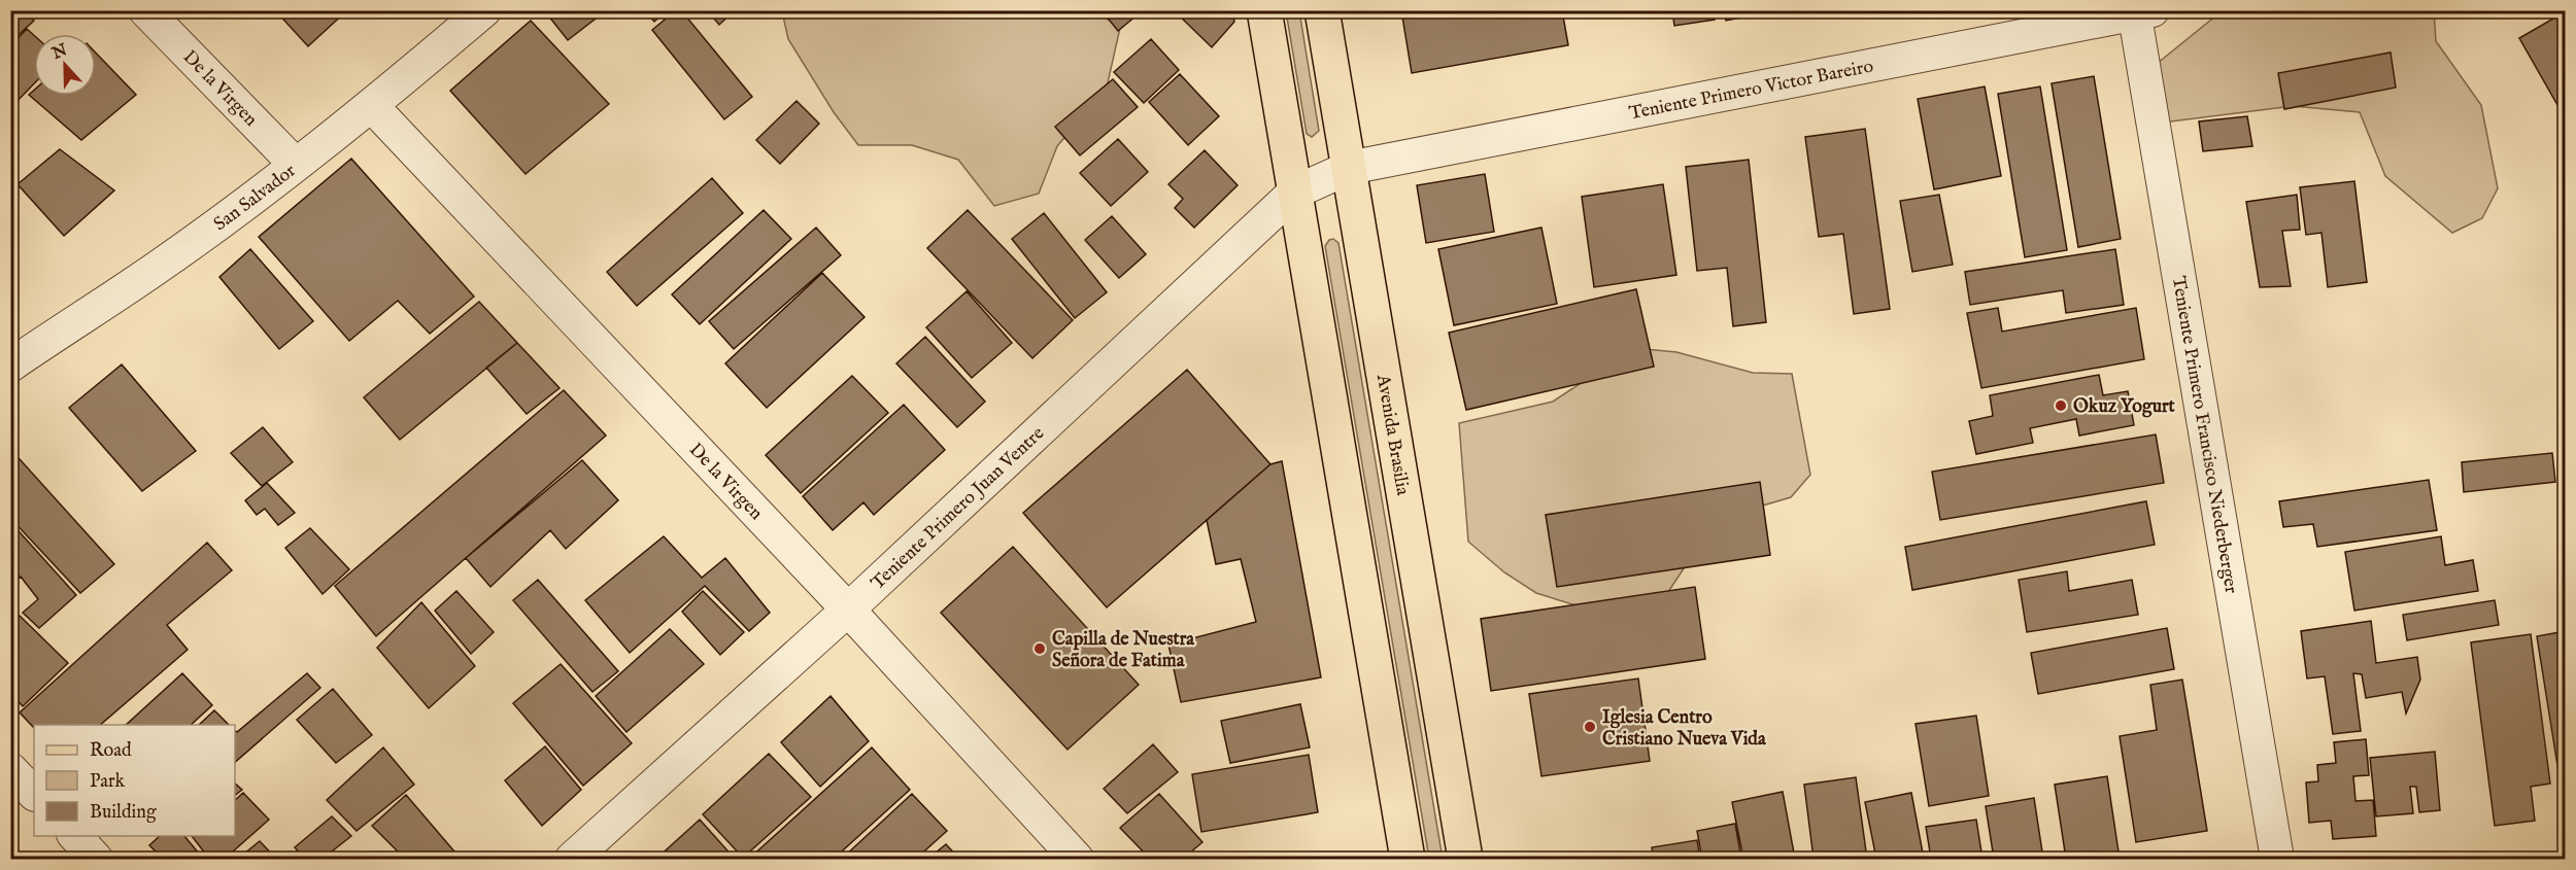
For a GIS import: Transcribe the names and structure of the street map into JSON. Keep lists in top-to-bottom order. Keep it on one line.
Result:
{"streets":{"main road":["Avenida Brasilia"],"street":["De la Virgen","Teniente Primero Victor Bareiro","San Salvador","Teniente Primero Francisco Niederberger","Teniente Primero Juan Ventre"]},"crossings":[["De la Virgen","San Salvador"],["De la Virgen","Teniente Primero Juan Ventre"],["Teniente Primero Victor Bareiro","Avenida Brasilia"],["Teniente Primero Victor Bareiro","Teniente Primero Francisco Niederberger"],["Teniente Primero Victor Bareiro","Teniente Primero Juan Ventre"],["Avenida Brasilia","Teniente Primero Juan Ventre"]],"places":["Okuz Yogurt","Capilla de Nuestra Señora de Fatima","Iglesia Centro Cristiano Nueva Vida"],"legend":["Road","Park","Building"],"north":"top"}
